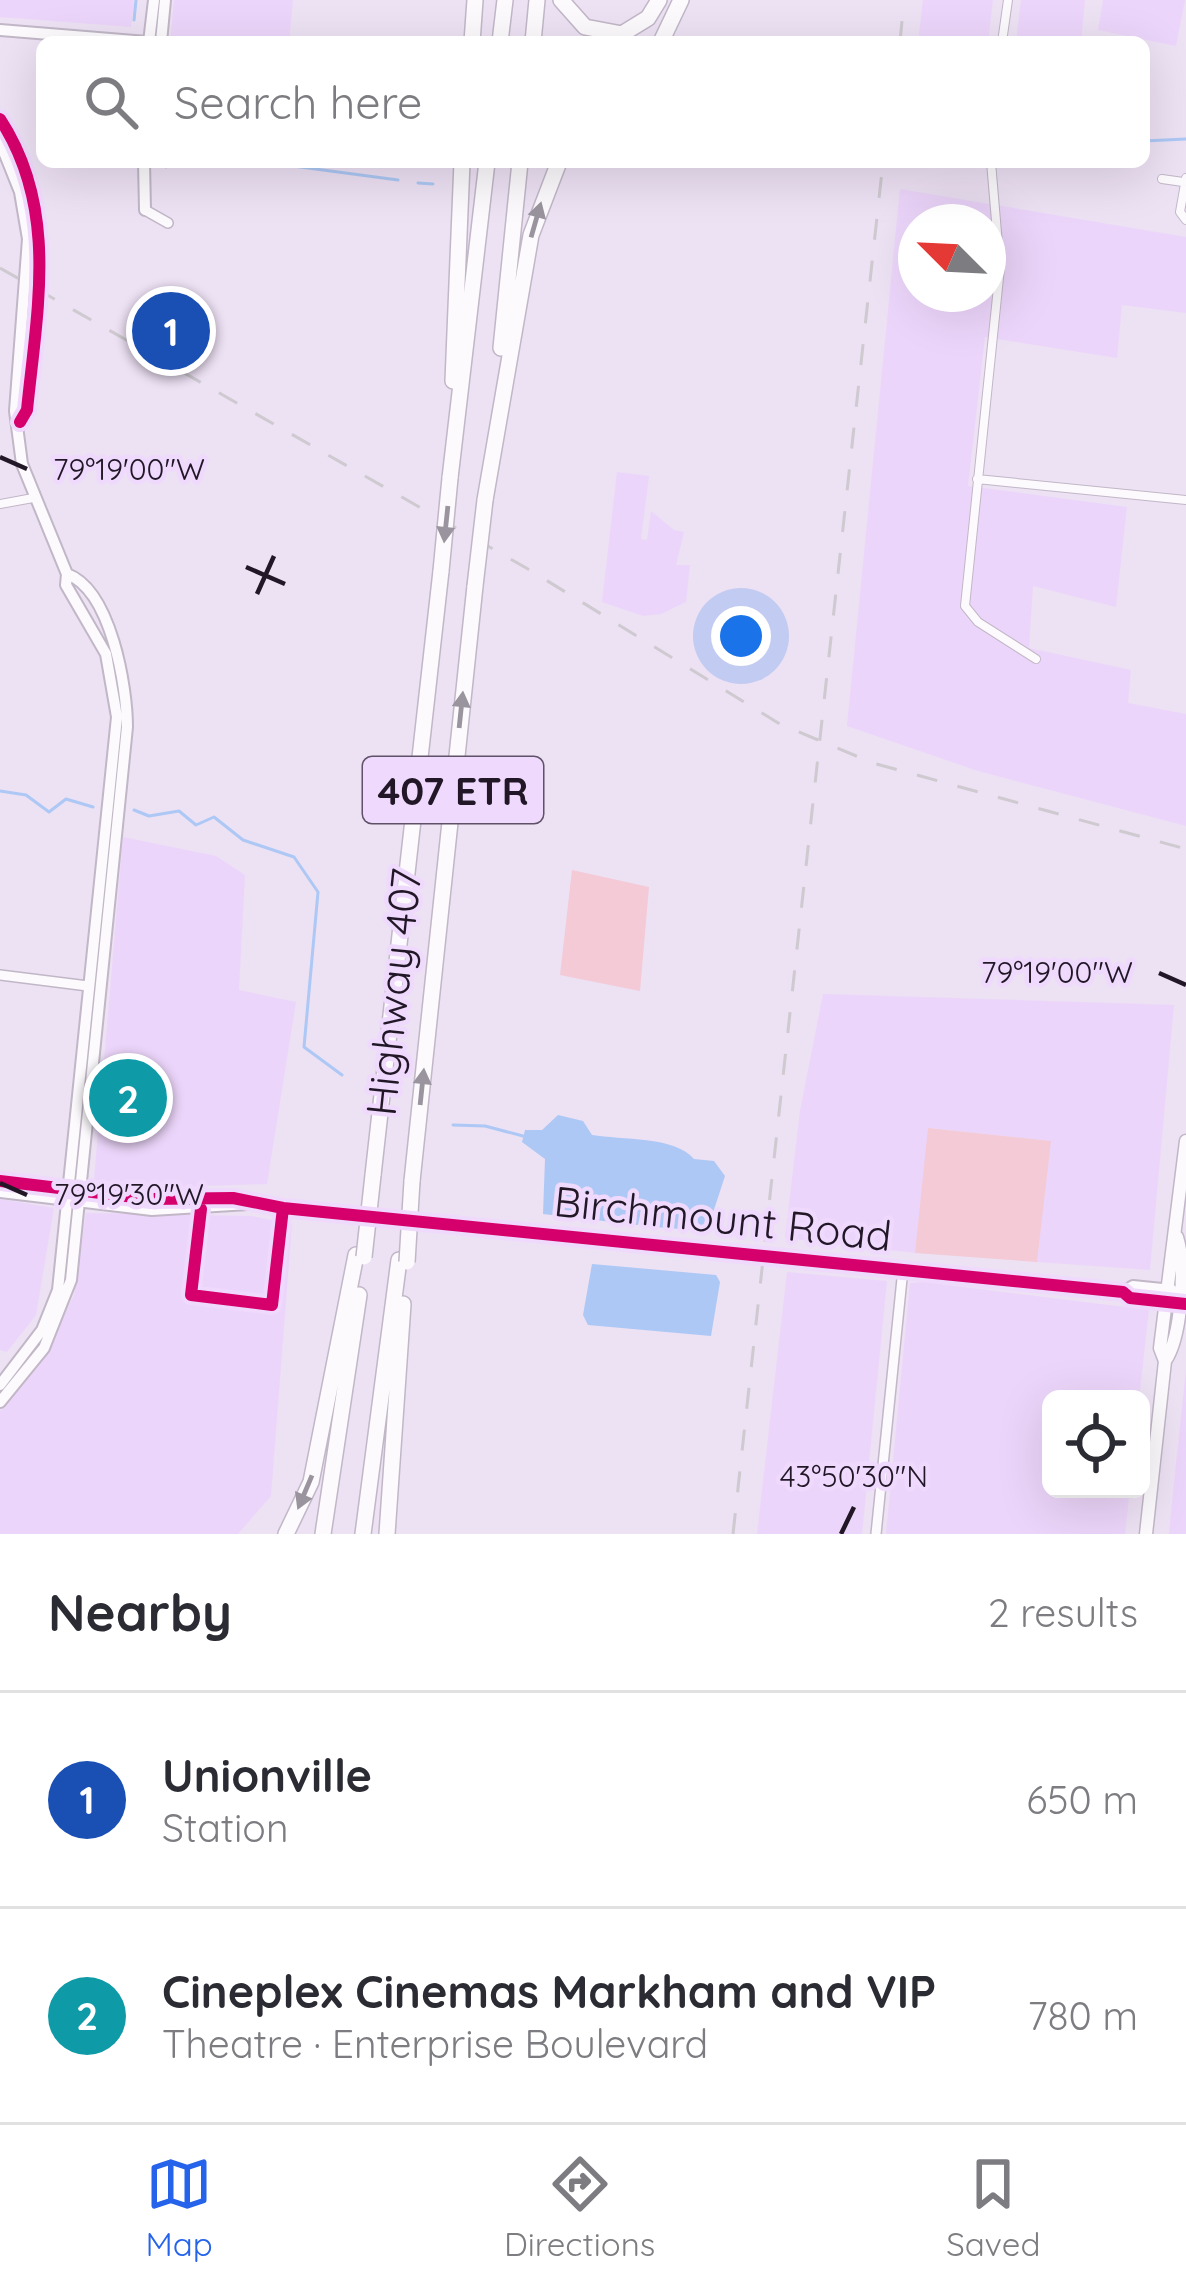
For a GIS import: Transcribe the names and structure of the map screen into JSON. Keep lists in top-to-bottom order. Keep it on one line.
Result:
{"streets":{"highway":["407 ETR","Highway 407"],"main road":["Birchmount Road"]},"north":"top left","page":{"search":"Search here","pins":["1","2"],"heading":["Nearby","2 results"],"list":[{"mark":"1","name":"Unionville","note":"Station","value":"650 m"},{"mark":"2","name":"Cineplex Cinemas Markham and VIP","note":"Theatre · Enterprise Boulevard","value":"780 m"}],"nav":["Map","Directions","Saved"]},"coordinates":["79°19'00\"W","79°19'30\"W","43°50'30\"N"]}
